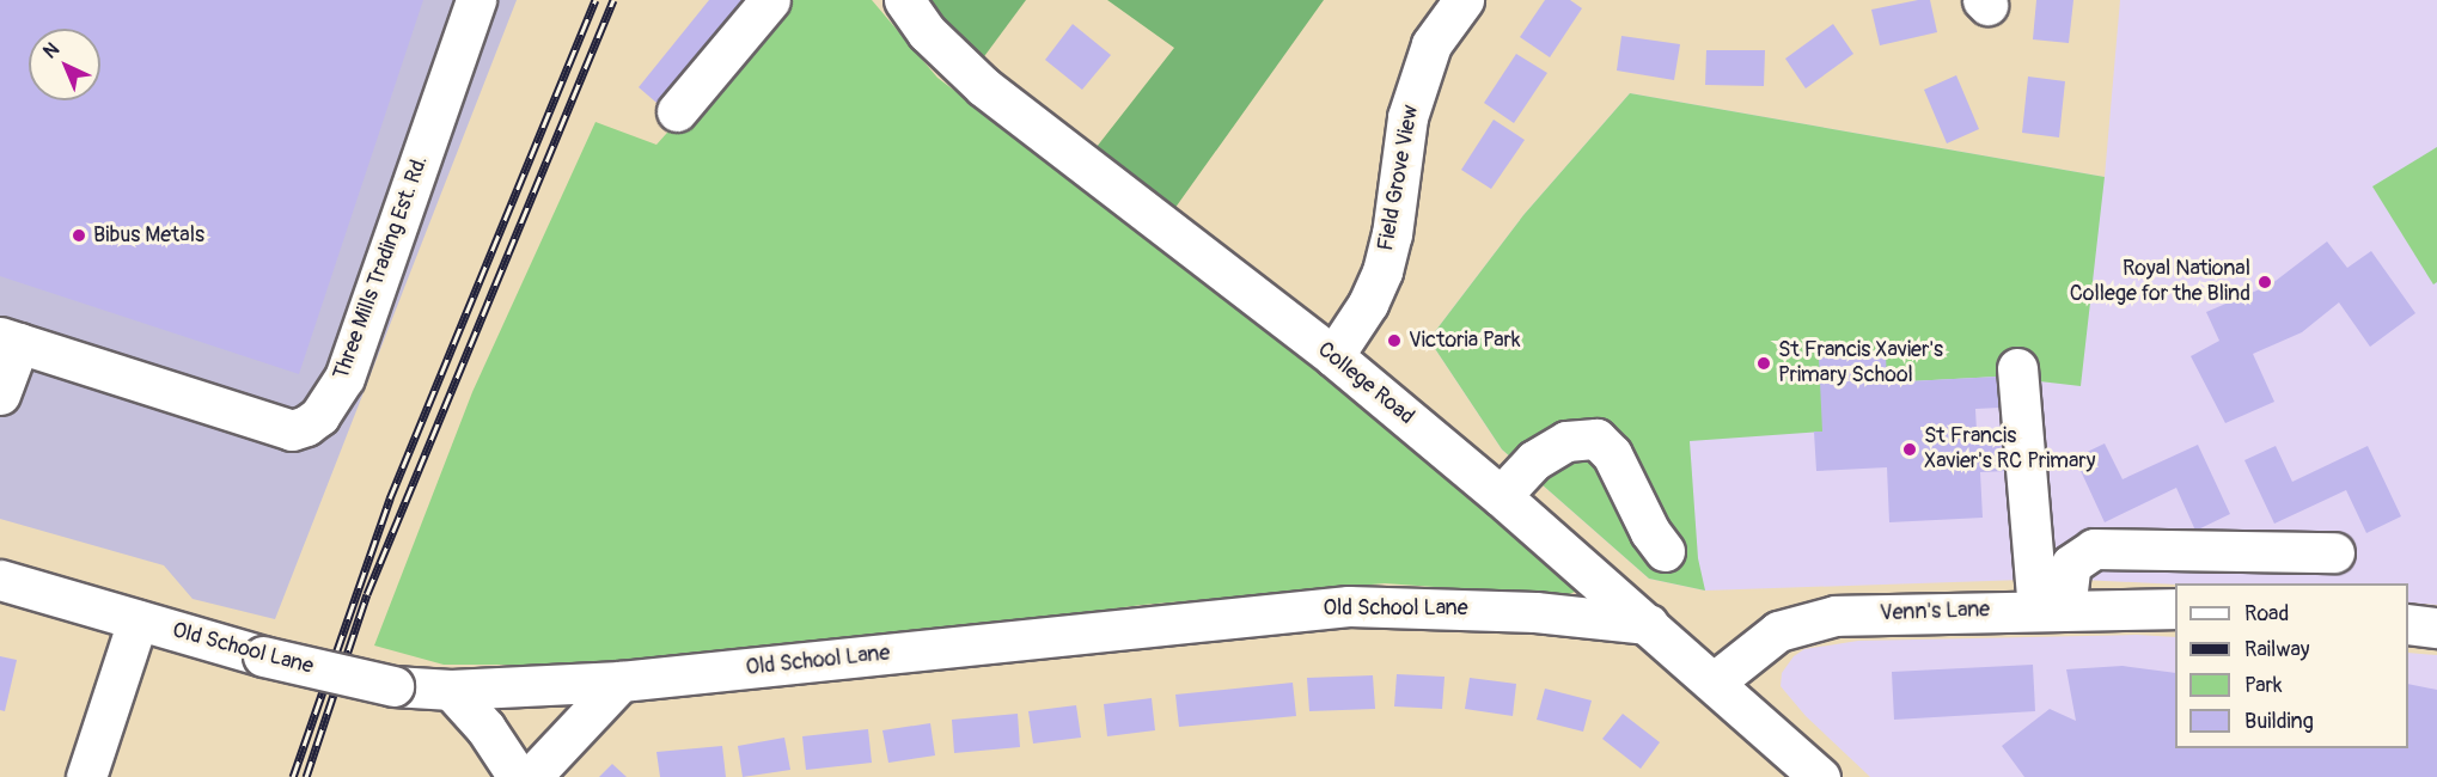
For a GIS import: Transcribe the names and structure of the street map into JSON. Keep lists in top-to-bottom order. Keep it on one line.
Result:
{"streets":{"street":["Field Grove View","Three Mills Trading Est. Rd.","College Road","Old School Lane","Venn's Lane"]},"crossings":[["Field Grove View","College Road"],["College Road","Old School Lane"],["College Road","Venn's Lane"]],"places":["Bibus Metals","Royal National College for the Blind","Victoria Park","St Francis Xavier's Primary School","St Francis Xavier's RC Primary"],"legend":["Road","Railway","Park","Building"],"north":"top left"}
